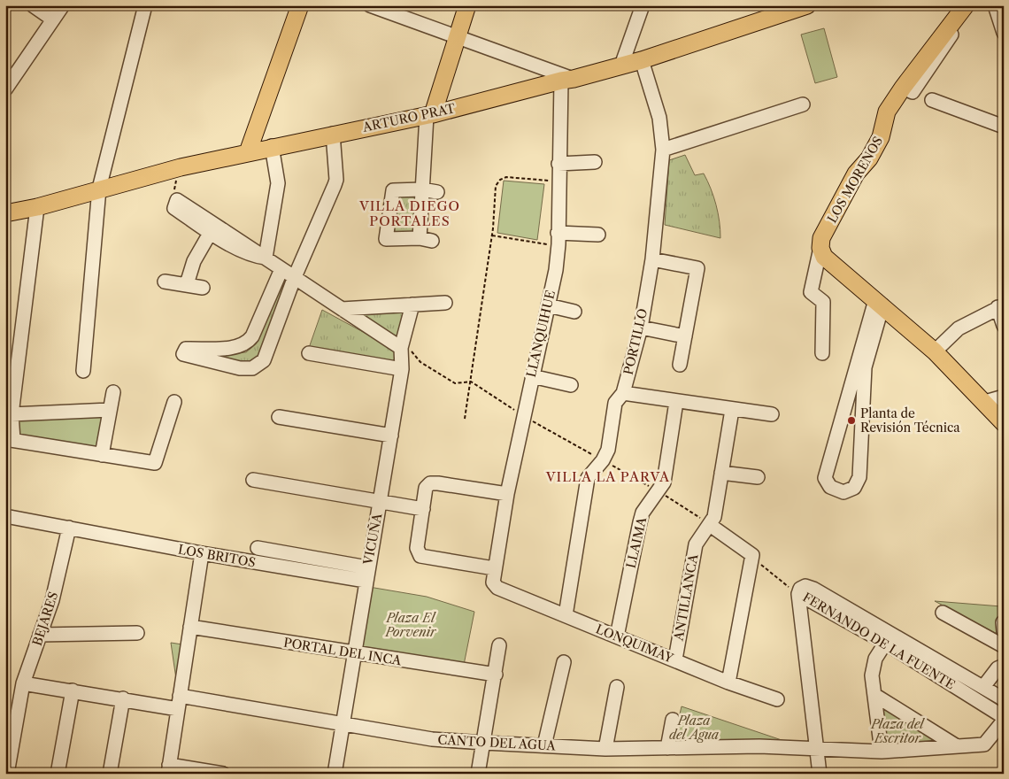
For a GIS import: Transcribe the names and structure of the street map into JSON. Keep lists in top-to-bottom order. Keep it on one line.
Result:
{"streets":{"main road":["ARTURO PRAT","LOS MORENOS"],"street":["LLANQUIHUE","PORTILLO","VICUÑA","LLAIMA","LOS BRITOS","ANTILLANCA","BEJARES","FERNANDO DE LA FUENTE","LONQUIMAY","PORTAL DEL INCA","CANTO DEL AGUA"]},"crossings":[["ARTURO PRAT","LLANQUIHUE"],["ARTURO PRAT","PORTILLO"],["LLANQUIHUE","LONQUIMAY"],["PORTILLO","LONQUIMAY"],["VICUÑA","LOS BRITOS"],["VICUÑA","PORTAL DEL INCA"],["VICUÑA","CANTO DEL AGUA"],["LLAIMA","LONQUIMAY"],["LOS BRITOS","BEJARES"],["ANTILLANCA","LONQUIMAY"],["BEJARES","CANTO DEL AGUA"],["FERNANDO DE LA FUENTE","CANTO DEL AGUA"]],"districts":["VILLA DIEGO PORTALES","VILLA LA PARVA"],"parks":["Plaza El Porvenir","Plaza del Agua","Plaza del Escritor"],"places":["Planta de Revisión Técnica"]}
